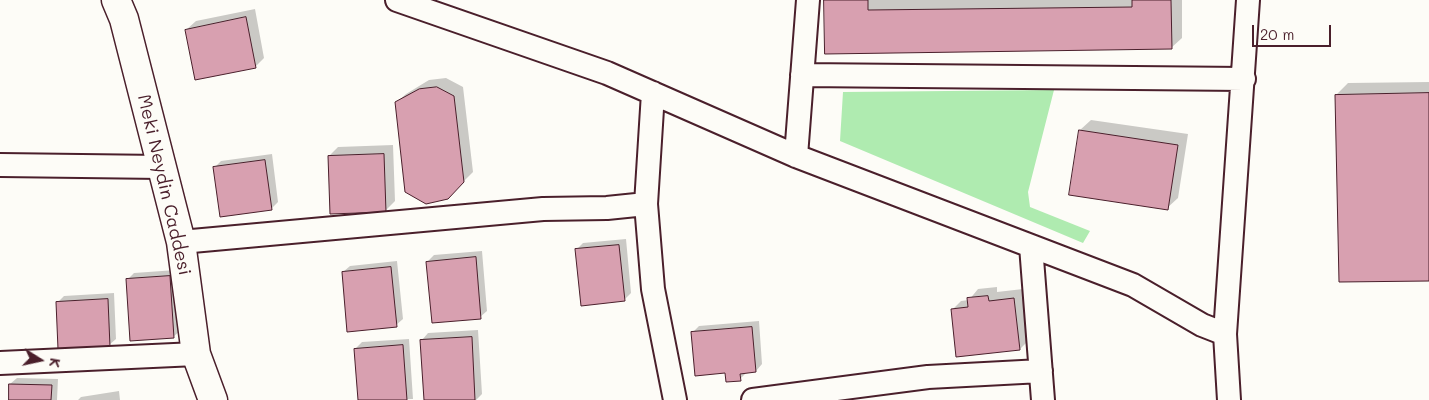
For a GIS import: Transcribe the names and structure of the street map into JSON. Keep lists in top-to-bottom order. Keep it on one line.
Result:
{"streets":{"street":["Meki Neydin Caddesi"]},"scale_bar":"20 m","north":"right"}
